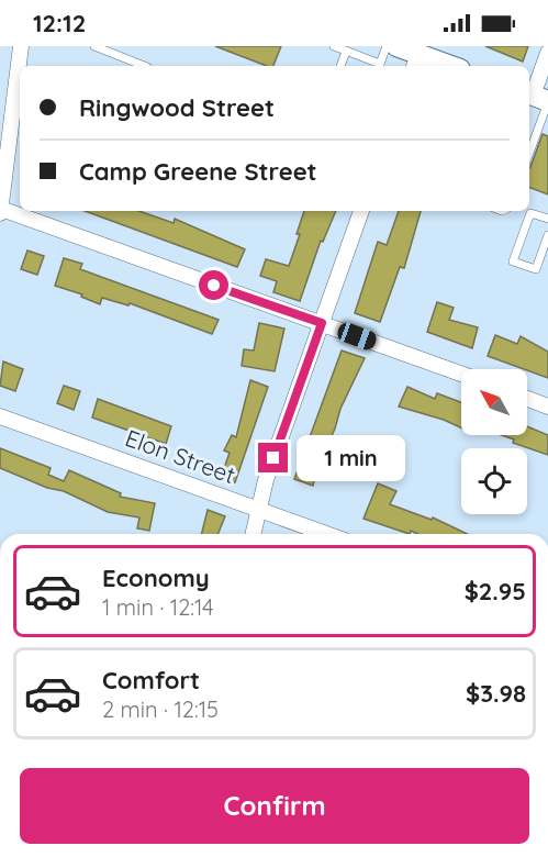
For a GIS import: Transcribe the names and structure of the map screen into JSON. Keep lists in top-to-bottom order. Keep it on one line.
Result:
{"streets":{"street":["Elon Street"]},"north":"top left","page":{"status":"12:12","banner":["Ringwood Street","Camp Greene Street"],"bubble":"1 min","list":[{"name":"Economy","note":"1 min · 12:14","value":"$2.95"},{"name":"Comfort","note":"2 min · 12:15","value":"$3.98"}],"buttons":"Confirm"}}
